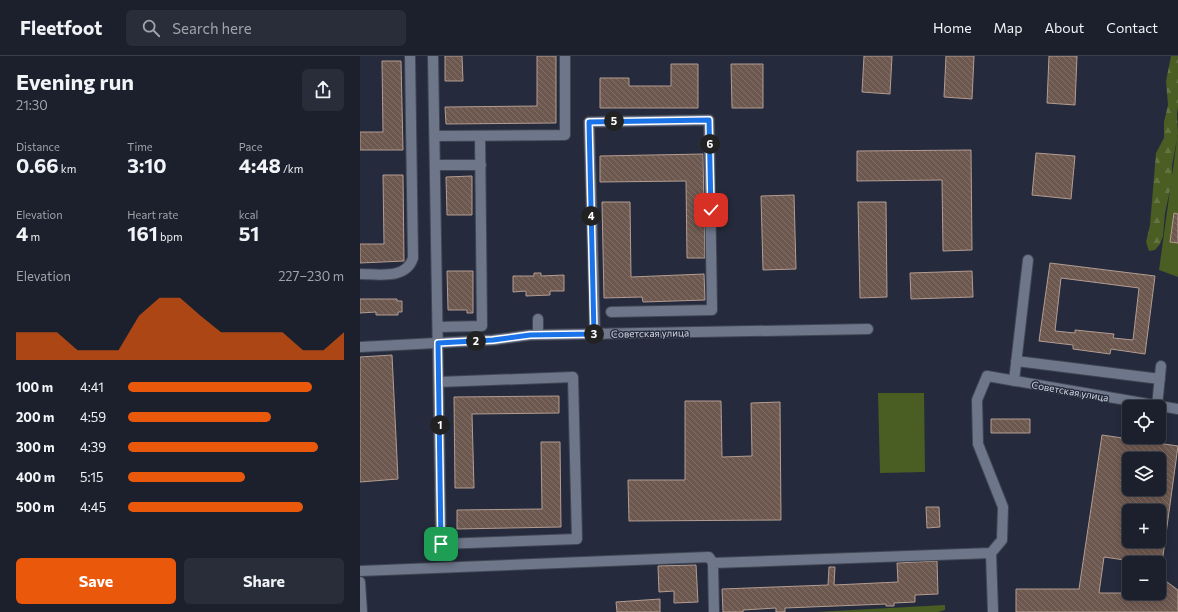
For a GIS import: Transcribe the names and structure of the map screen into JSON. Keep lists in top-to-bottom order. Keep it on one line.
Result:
{"streets":{"street":["Советская улица"]},"page":{"header":"Fleetfoot","search":"Search here","nav":["Home","Map","About","Contact"],"heading":["Evening run","21:30"],"pins":["5","6","4","3","2","1"],"stats":[["Distance","0.66 km"],["Time","3:10"],["Pace","4:48 /km"],["Elevation","4 m"],["Heart rate","161 bpm"],["kcal","51"]],"chart":["Elevation","227–230 m"],"list":[{"name":"100 m","note":"4:41"},{"name":"200 m","note":"4:59"},{"name":"300 m","note":"4:39"},{"name":"400 m","note":"5:15"},{"name":"500 m","note":"4:45"}],"map_buttons":["+","−"],"buttons":["Save","Share"]}}
